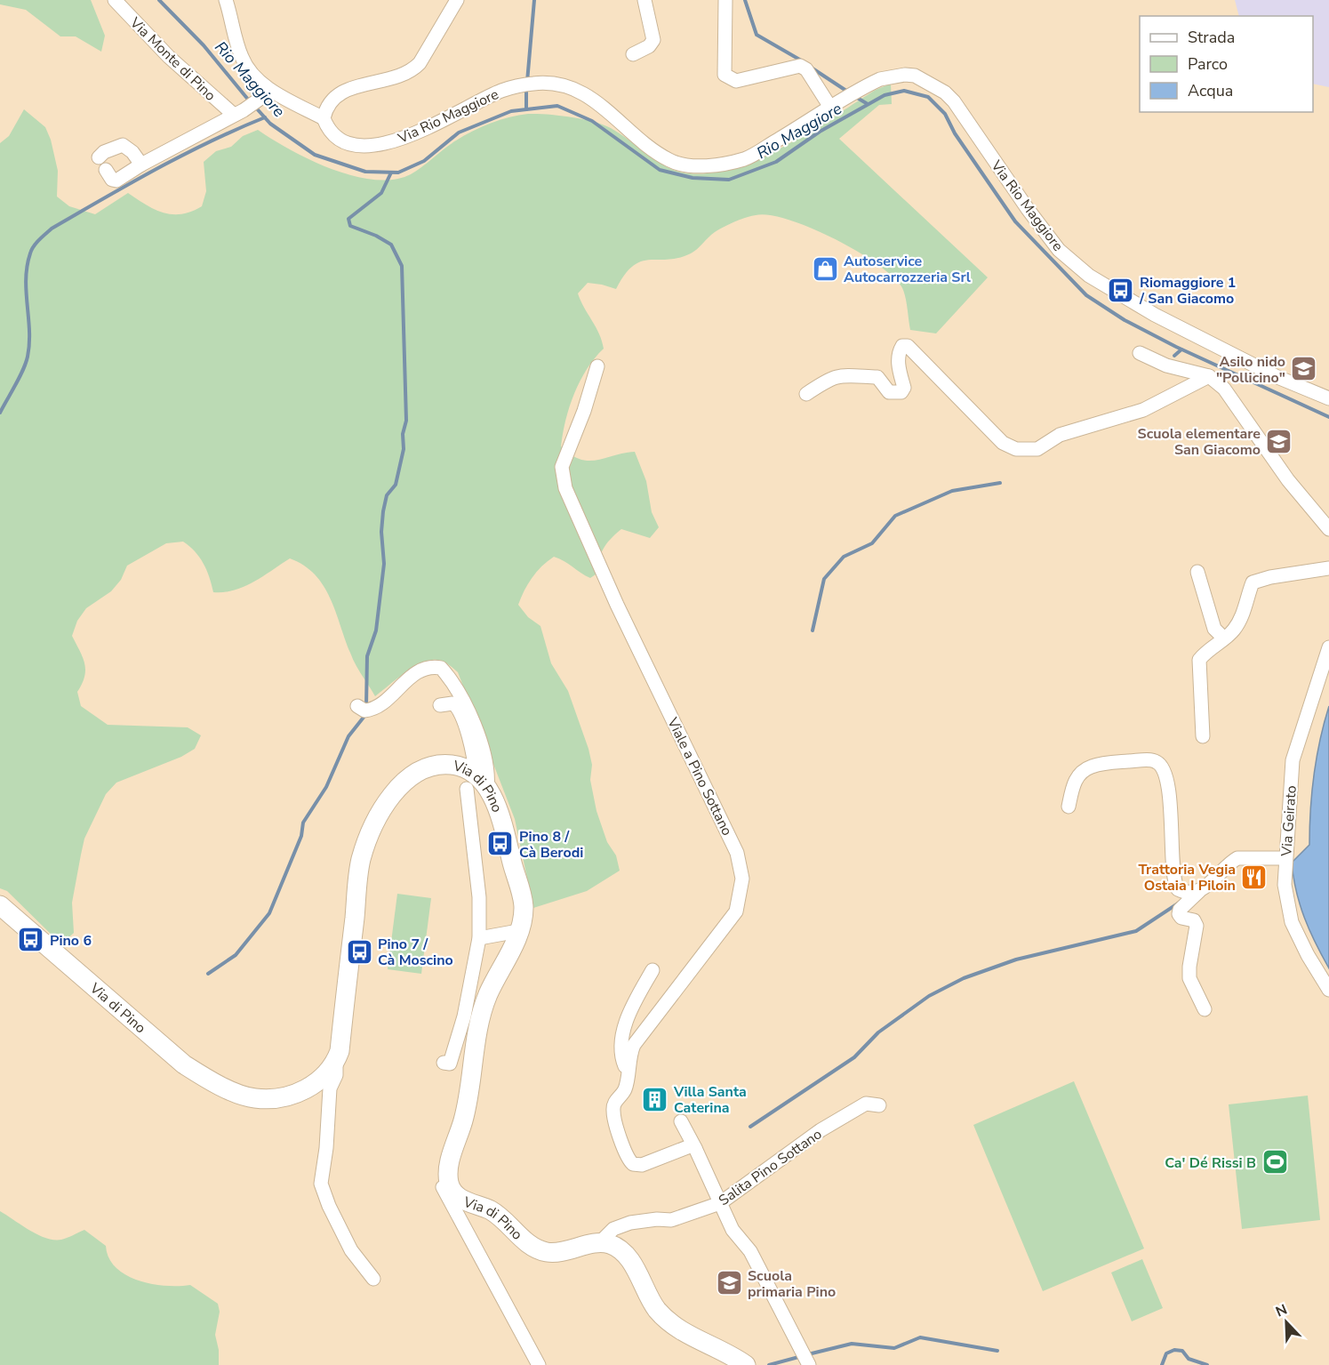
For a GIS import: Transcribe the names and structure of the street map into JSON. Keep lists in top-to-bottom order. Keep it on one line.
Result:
{"streets":{"street":["Via Monte di Pino","Via Rio Maggiore","Viale a Pino Sottano","Via di Pino","Via Geirato","Salita Pino Sottano"]},"crossings":[["Via di Pino","Salita Pino Sottano"]],"water":["Rio Maggiore"],"places":{"shop":["Autoservice Autocarrozzeria Srl"],"bus stop":["Riomaggiore 1 / San Giacomo","Pino 8 / Cà Berodi","Pino 6","Pino 7 / Cà Moscino"],"school or university":["Asilo nido \"Pollicino\"","Scuola elementare San Giacomo","Scuola primaria Pino"],"restaurant":["Trattoria Vegia Ostaia I Piloin"],"building":["Villa Santa Caterina"],"sports":["Ca' Dé Rissi B"]},"legend":["Strada","Parco","Acqua"],"north":"top left"}
